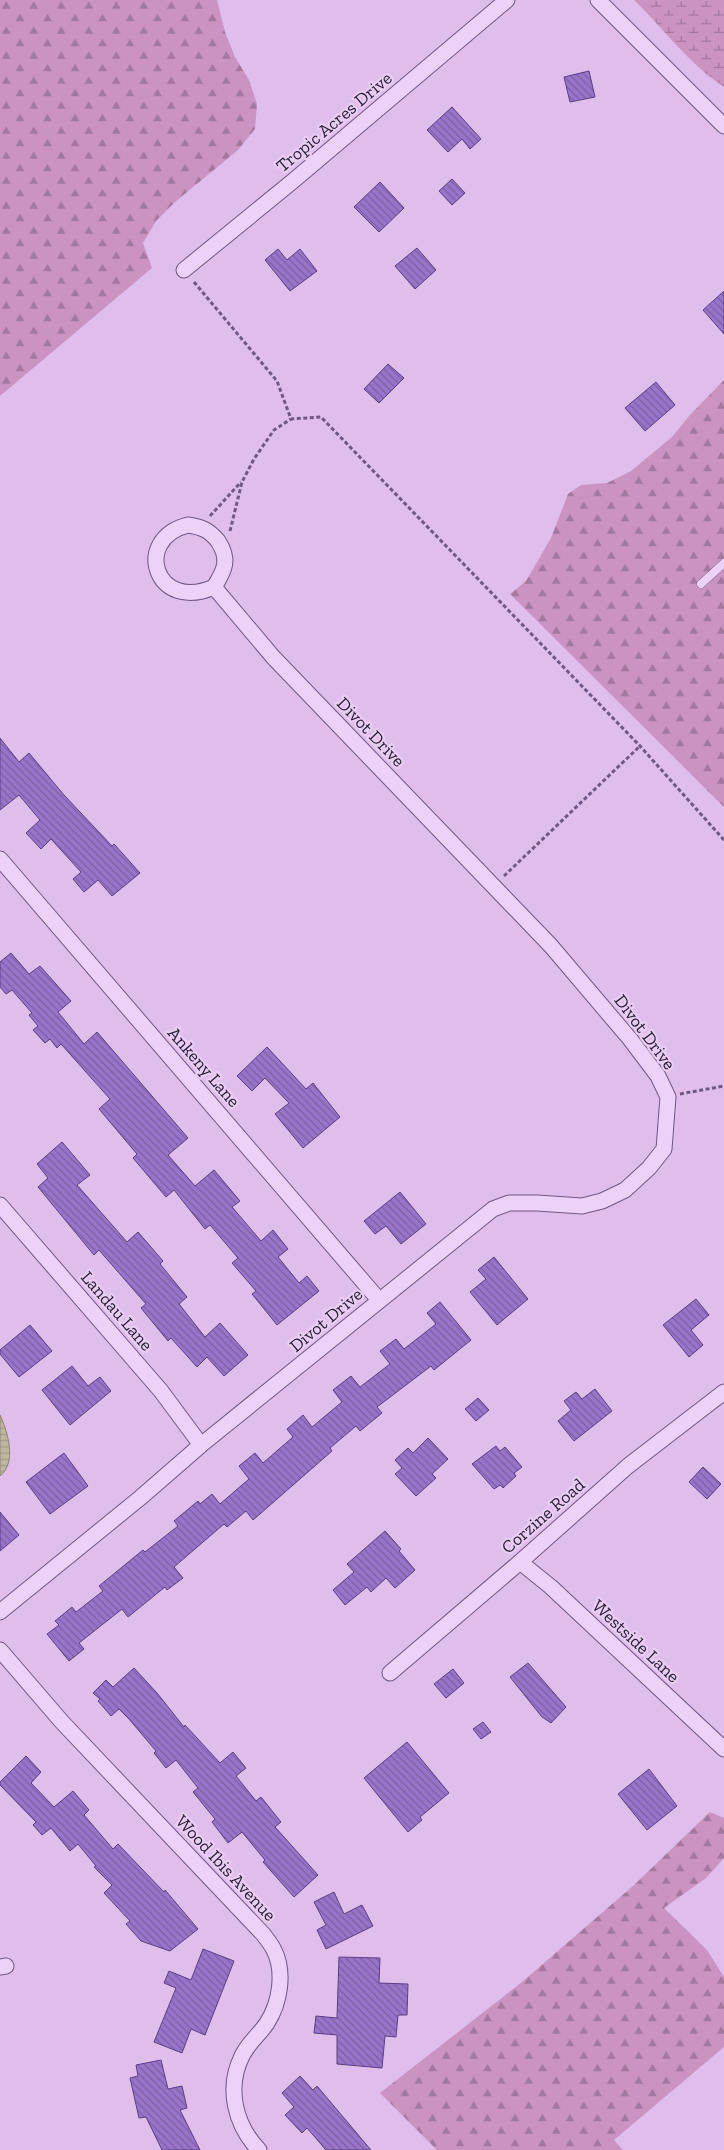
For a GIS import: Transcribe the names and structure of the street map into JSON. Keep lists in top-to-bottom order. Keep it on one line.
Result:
{"streets":{"street":["Tropic Acres Drive","Divot Drive","Ankeny Lane","Landau Lane","Corzine Road","Westside Lane","Wood Ibis Avenue"]},"crossings":[["Divot Drive","Ankeny Lane"],["Divot Drive","Landau Lane"],["Corzine Road","Westside Lane"]]}
